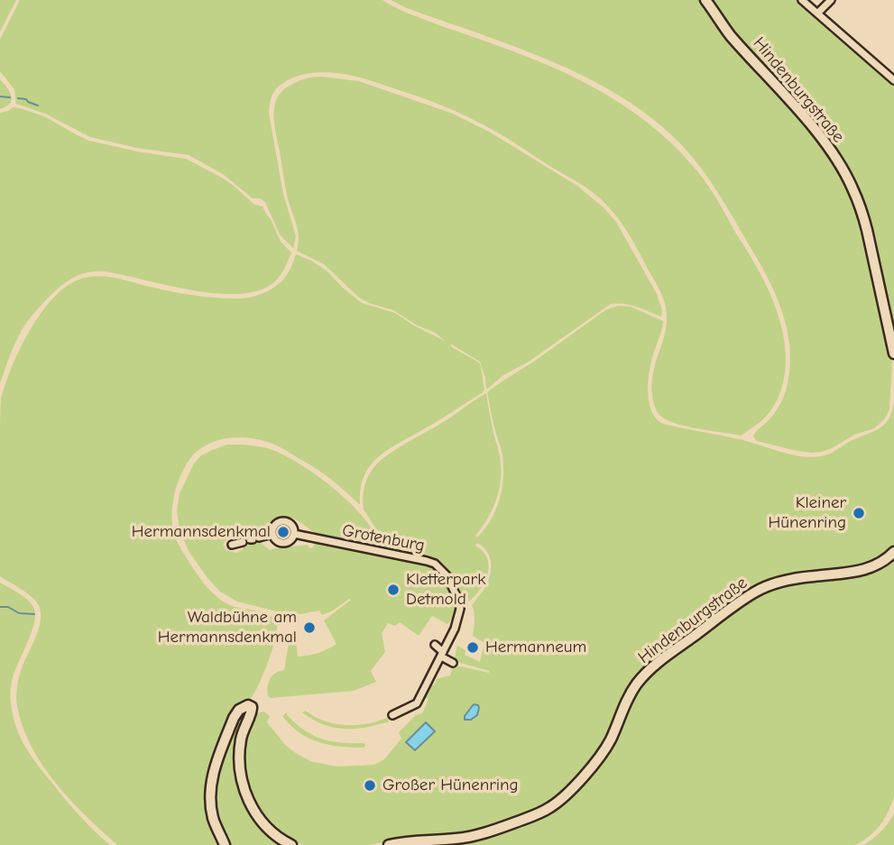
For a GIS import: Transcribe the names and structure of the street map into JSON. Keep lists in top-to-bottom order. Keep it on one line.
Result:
{"streets":{"main road":["Hindenburgstraße"],"street":["Grotenburg"]},"places":["Kleiner Hünenring","Hermannsdenkmal","Kletterpark Detmold","Waldbühne am Hermannsdenkmal","Hermanneum","Großer Hünenring"]}
